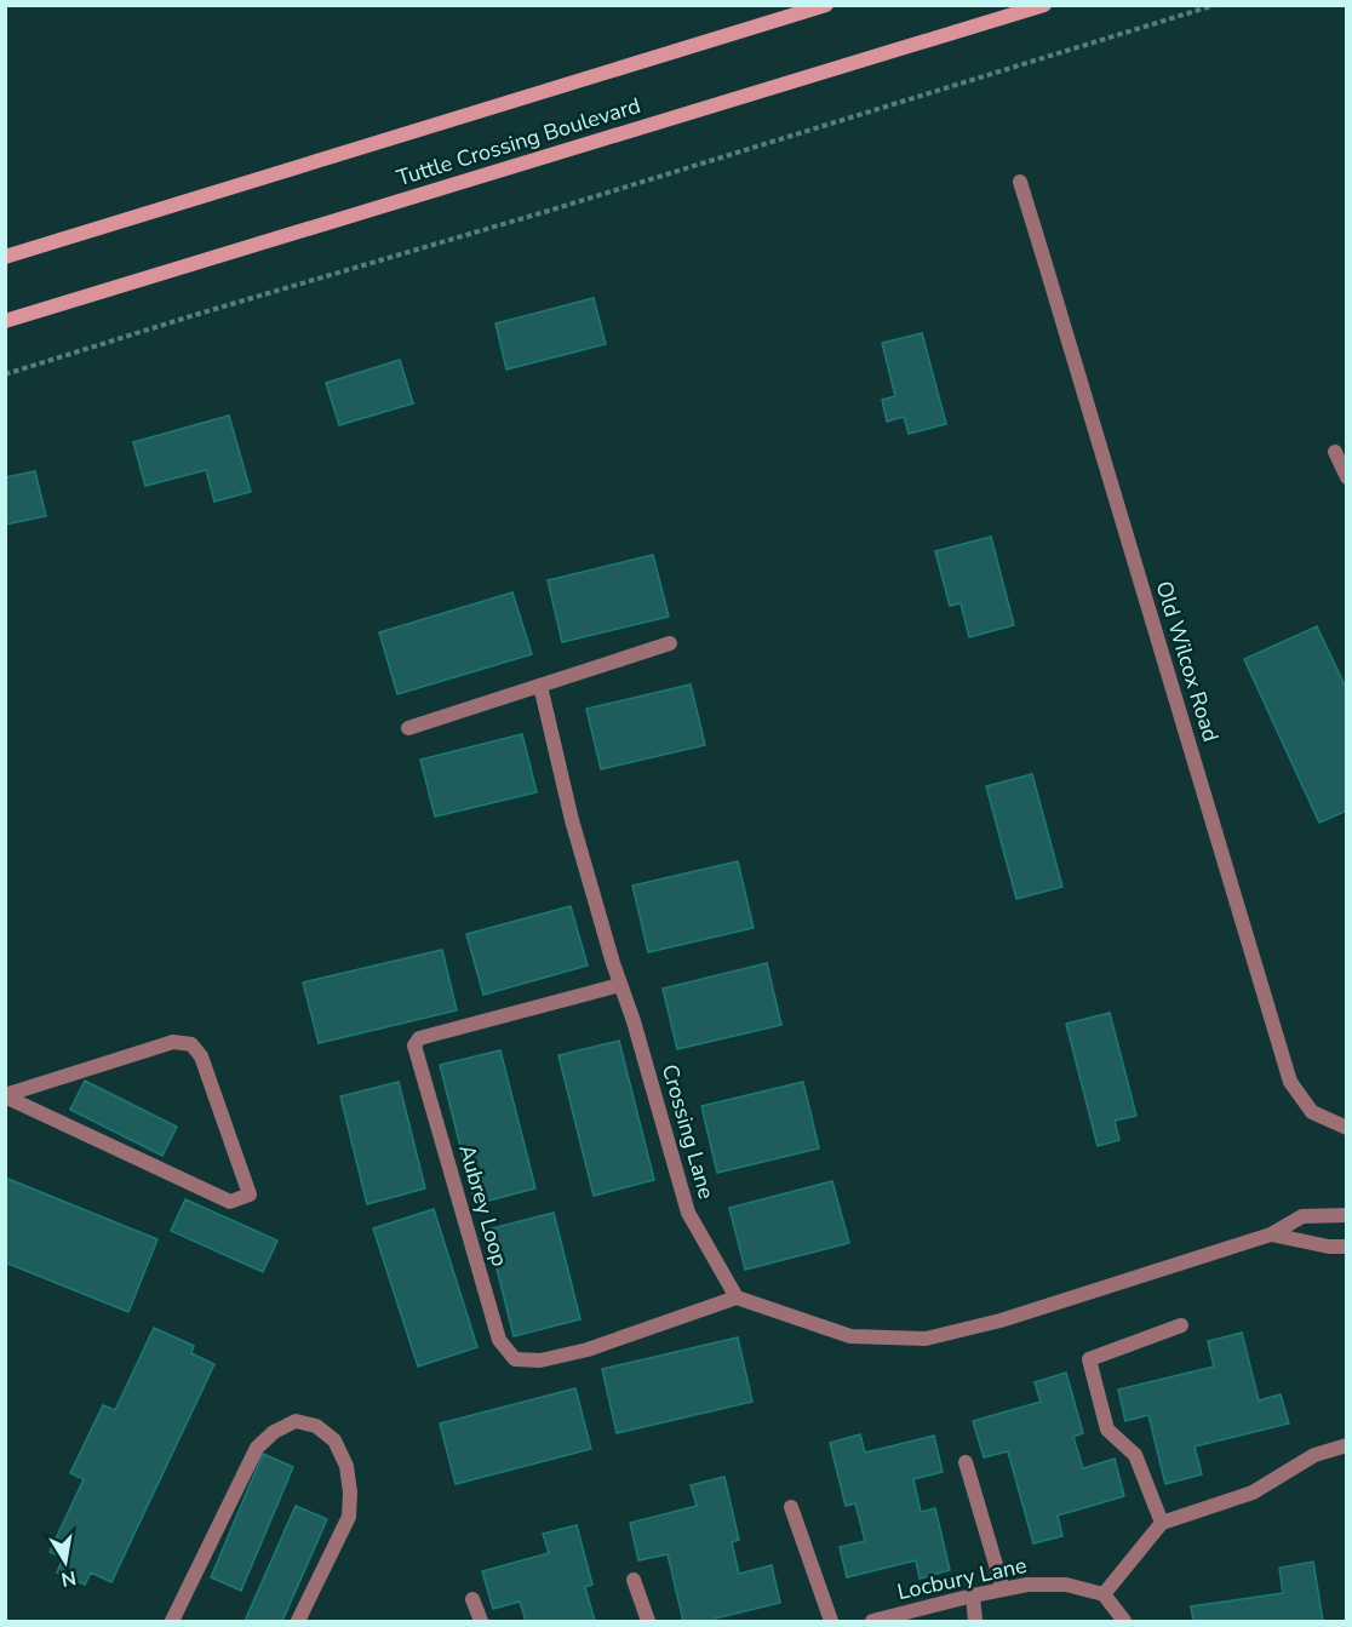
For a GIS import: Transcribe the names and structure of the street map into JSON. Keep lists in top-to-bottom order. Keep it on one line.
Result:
{"streets":{"street":["Tuttle Crossing Boulevard","Old Wilcox Road","Crossing Lane","Aubrey Loop","Locbury Lane"]},"crossings":[["Crossing Lane","Aubrey Loop"]],"north":"bottom"}
